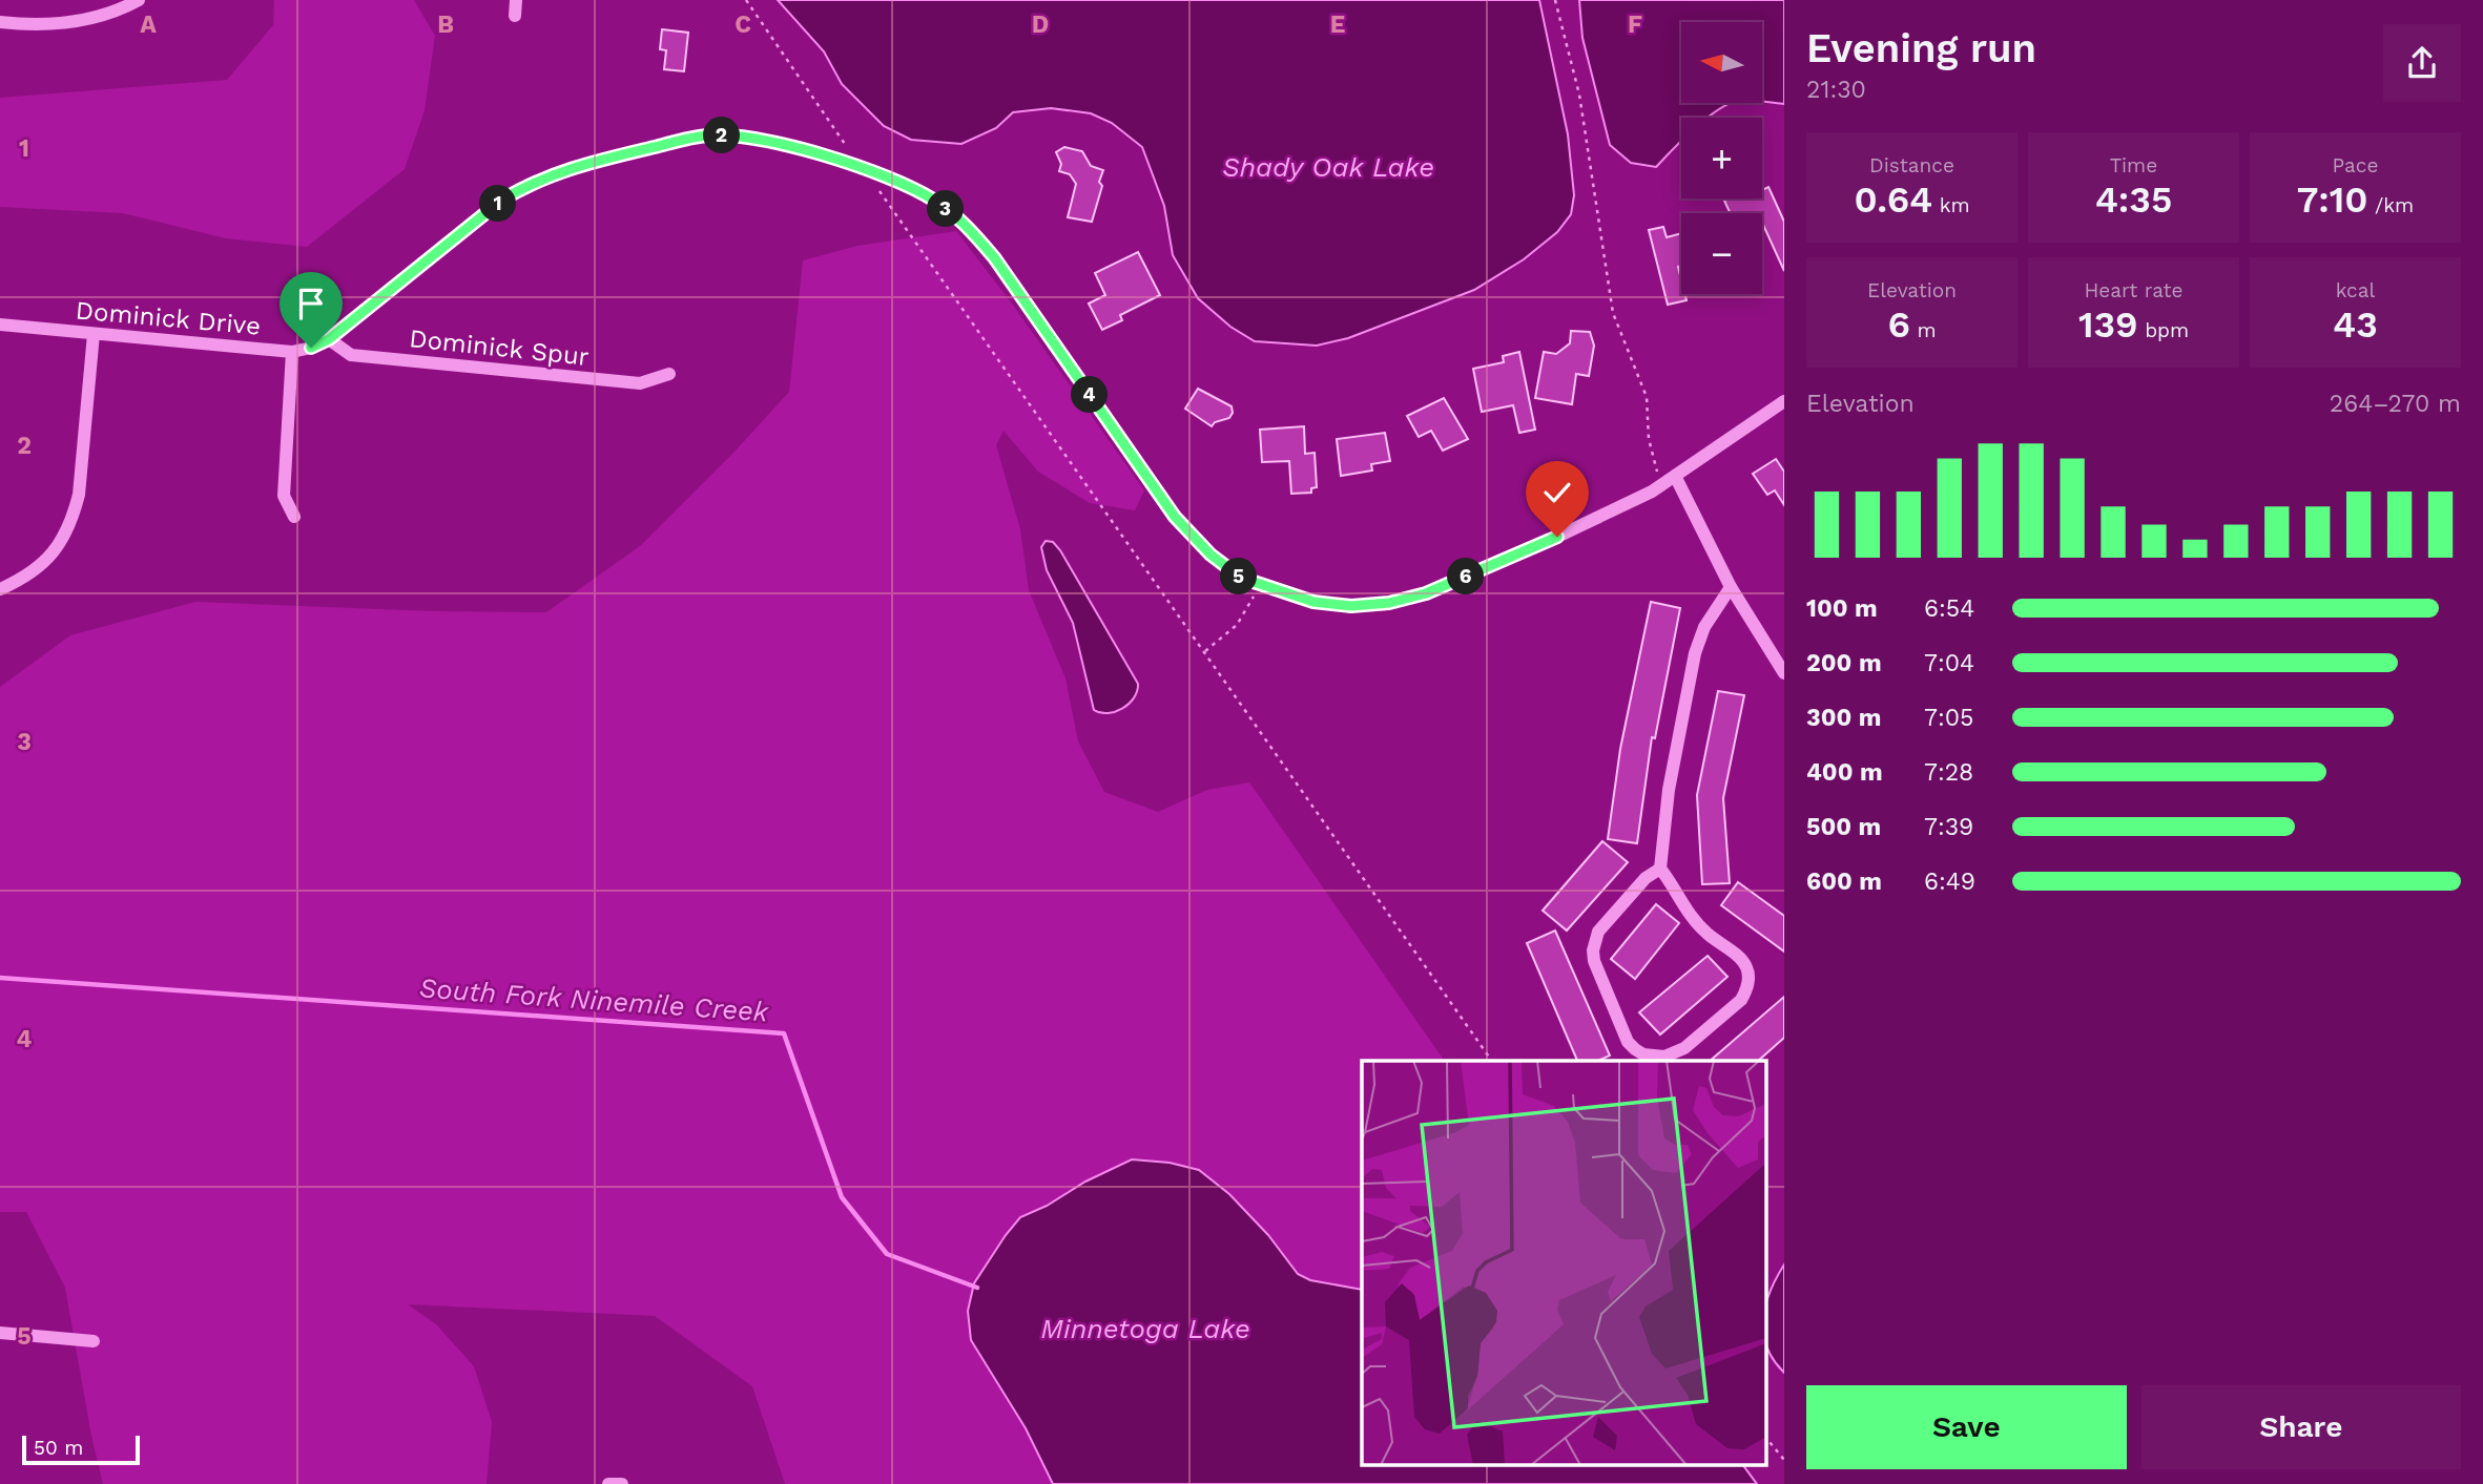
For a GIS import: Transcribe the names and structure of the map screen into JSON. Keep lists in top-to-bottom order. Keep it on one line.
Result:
{"streets":{"street":["Dominick Drive","Dominick Spur"]},"crossings":[["Dominick Drive","Dominick Spur"]],"water":["Shady Oak Lake","South Fork Ninemile Creek","Minnetoga Lake"],"scale_bar":"50 m","north":"left","page":{"heading":["Evening run","21:30"],"map_buttons":["+","−"],"pins":["2","1","3","4","5","6"],"stats":[["Distance","0.64 km"],["Time","4:35"],["Pace","7:10 /km"],["Elevation","6 m"],["Heart rate","139 bpm"],["kcal","43"]],"chart":["Elevation","264–270 m"],"list":[{"name":"100 m","note":"6:54"},{"name":"200 m","note":"7:04"},{"name":"300 m","note":"7:05"},{"name":"400 m","note":"7:28"},{"name":"500 m","note":"7:39"},{"name":"600 m","note":"6:49"}],"buttons":["Save","Share"],"scale":"50 m"},"grid":{"columns":["A","B","C","D","E","F"],"rows":["1","2","3","4","5"]}}
